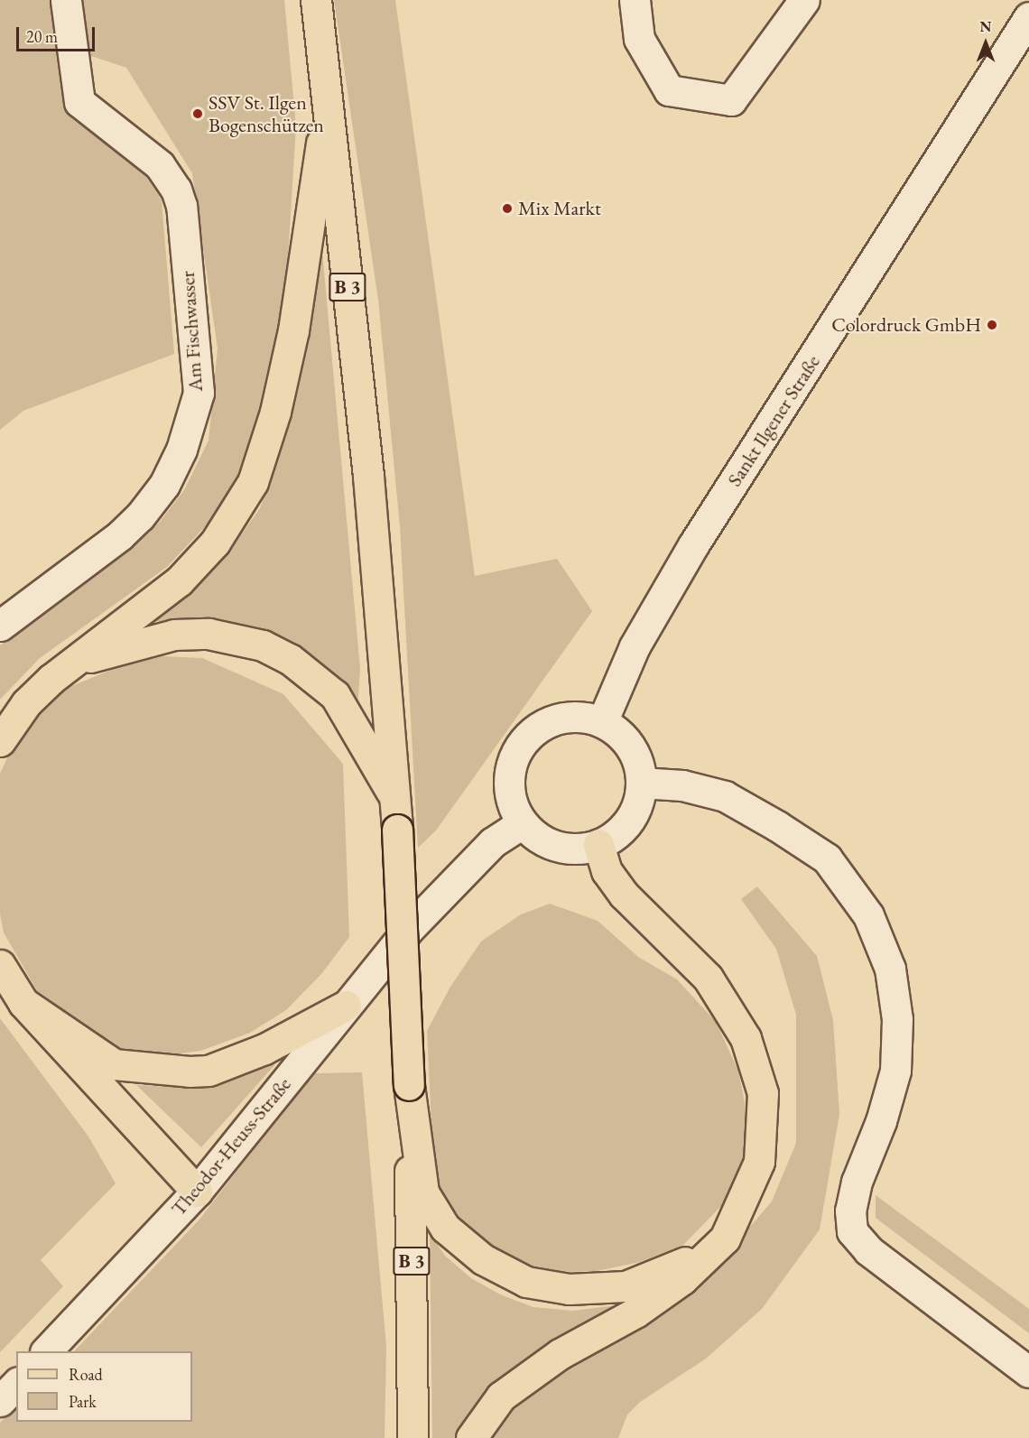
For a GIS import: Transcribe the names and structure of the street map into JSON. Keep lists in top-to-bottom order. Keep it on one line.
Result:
{"streets":{"main road":["B 3"],"street":["Am Fischwasser","Sankt Ilgener Straße","Theodor-Heuss-Straße"]},"crossings":[["Sankt Ilgener Straße","Theodor-Heuss-Straße"]],"places":["SSV St. Ilgen Bogenschützen","Mix Markt","Colordruck GmbH"],"legend":["Road","Park"],"scale_bar":"20 m","north":"top"}
